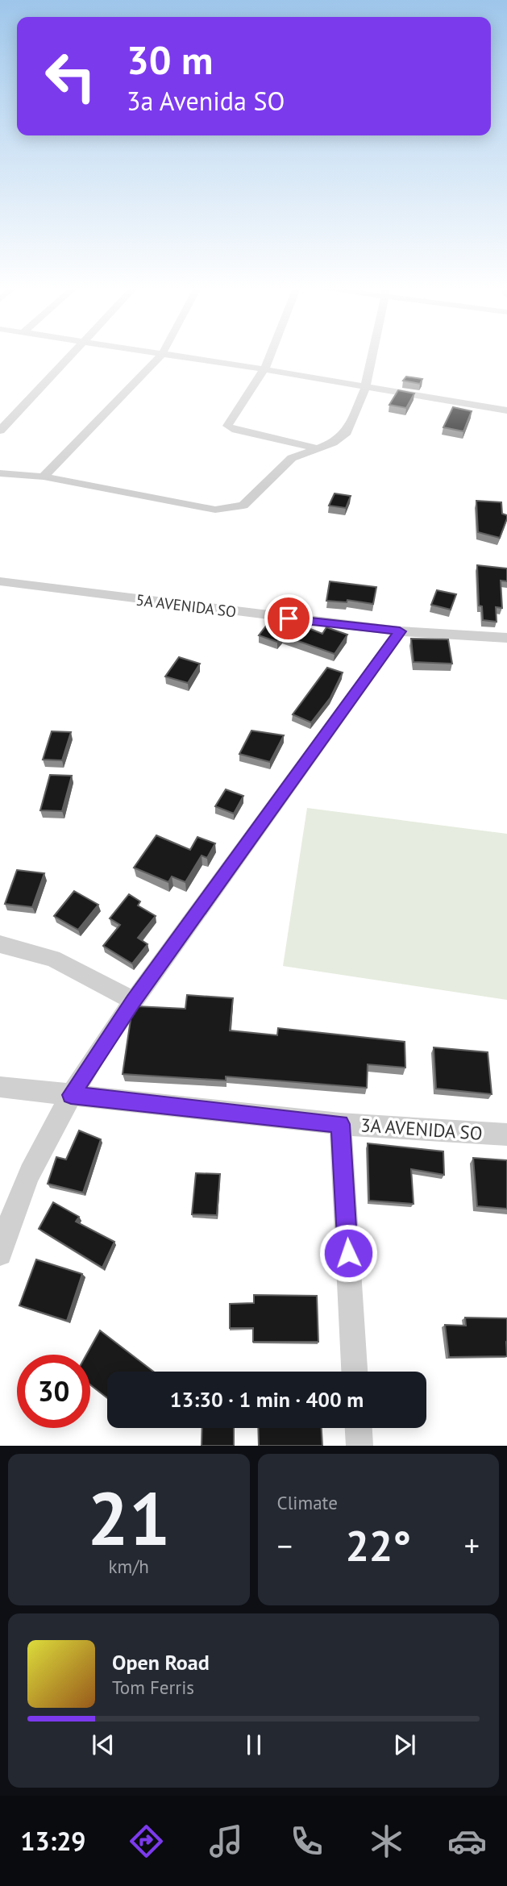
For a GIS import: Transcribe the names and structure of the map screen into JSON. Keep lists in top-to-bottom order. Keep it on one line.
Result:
{"streets":{"street":["5A AVENIDA SO","3A AVENIDA SO"]},"page":{"turn":["30 m","3a Avenida SO"],"limit":"30","trip":"13:30 · 1 min · 400 m","tile":[["21","km/h"],"Climate"],"heat":["−","22°","+"],"song":["Open Road","Tom Ferris"],"tabs":"13:29"}}
